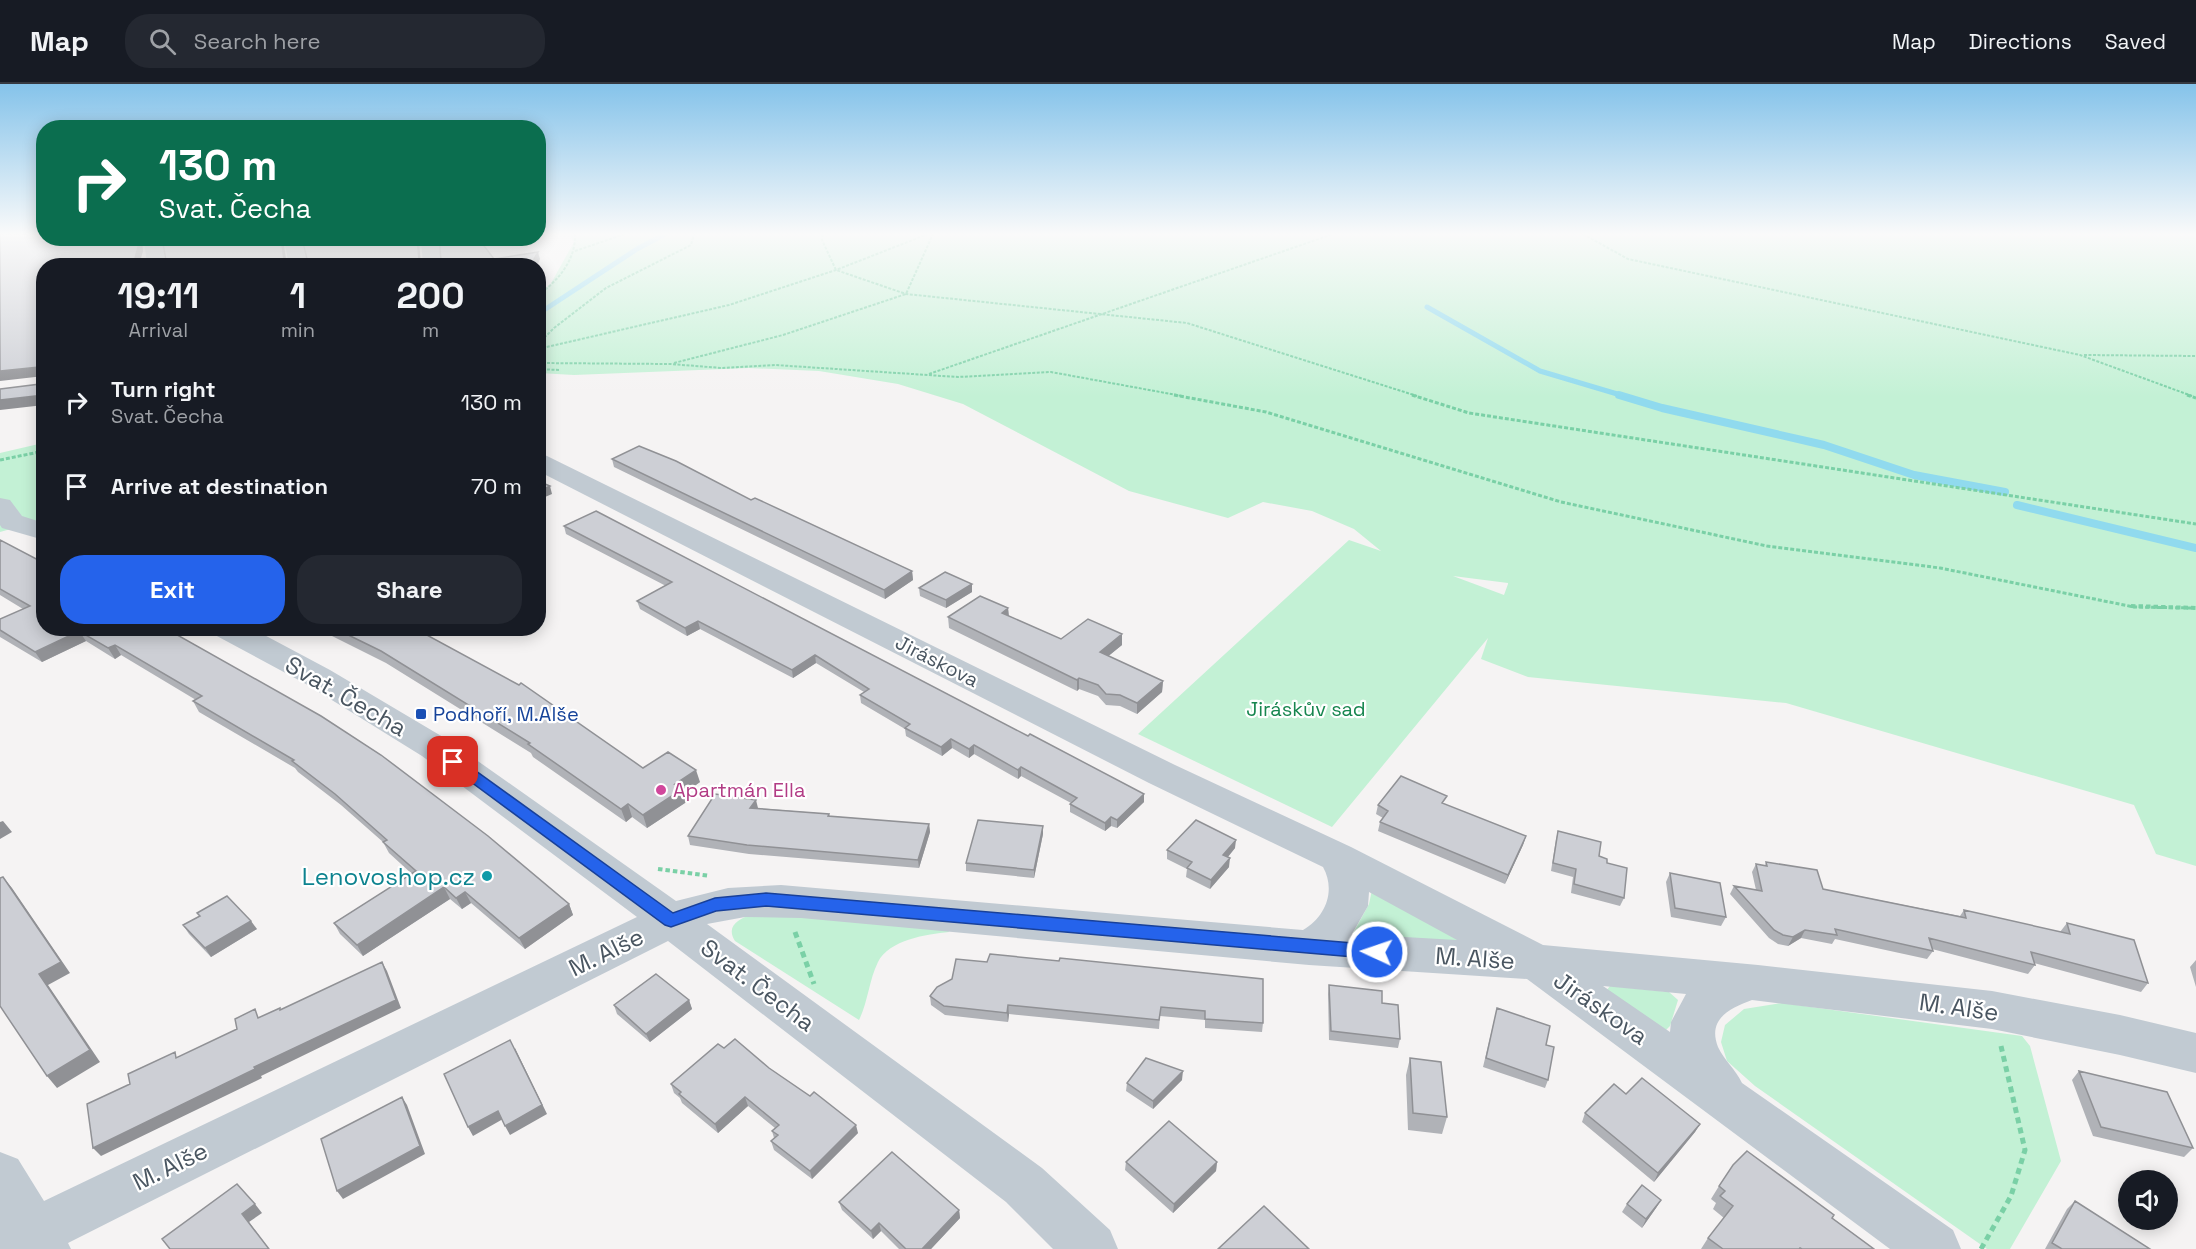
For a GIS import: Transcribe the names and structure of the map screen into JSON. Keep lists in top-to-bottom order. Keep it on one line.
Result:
{"streets":{"street":["Jiráskova","Svat. Čecha","M. Alše"]},"crossings":[["Jiráskova","M. Alše"],["Svat. Čecha","M. Alše"]],"parks":["Jiráskův sad"],"places":{"transit":["Podhoří, M.Alše"],"other":["Apartmán Ella","Lenovoshop.cz"]},"page":{"header":"Map","search":"Search here","nav":["Map","Directions","Saved"],"turn":["130 m","Svat. Čecha"],"eta":["19:11","Arrival","1","min","200","m"],"list":[{"name":"Turn right","note":"Svat. Čecha","value":"130 m"},{"name":"Arrive at destination","value":"70 m"}],"buttons":["Exit","Share"]}}
